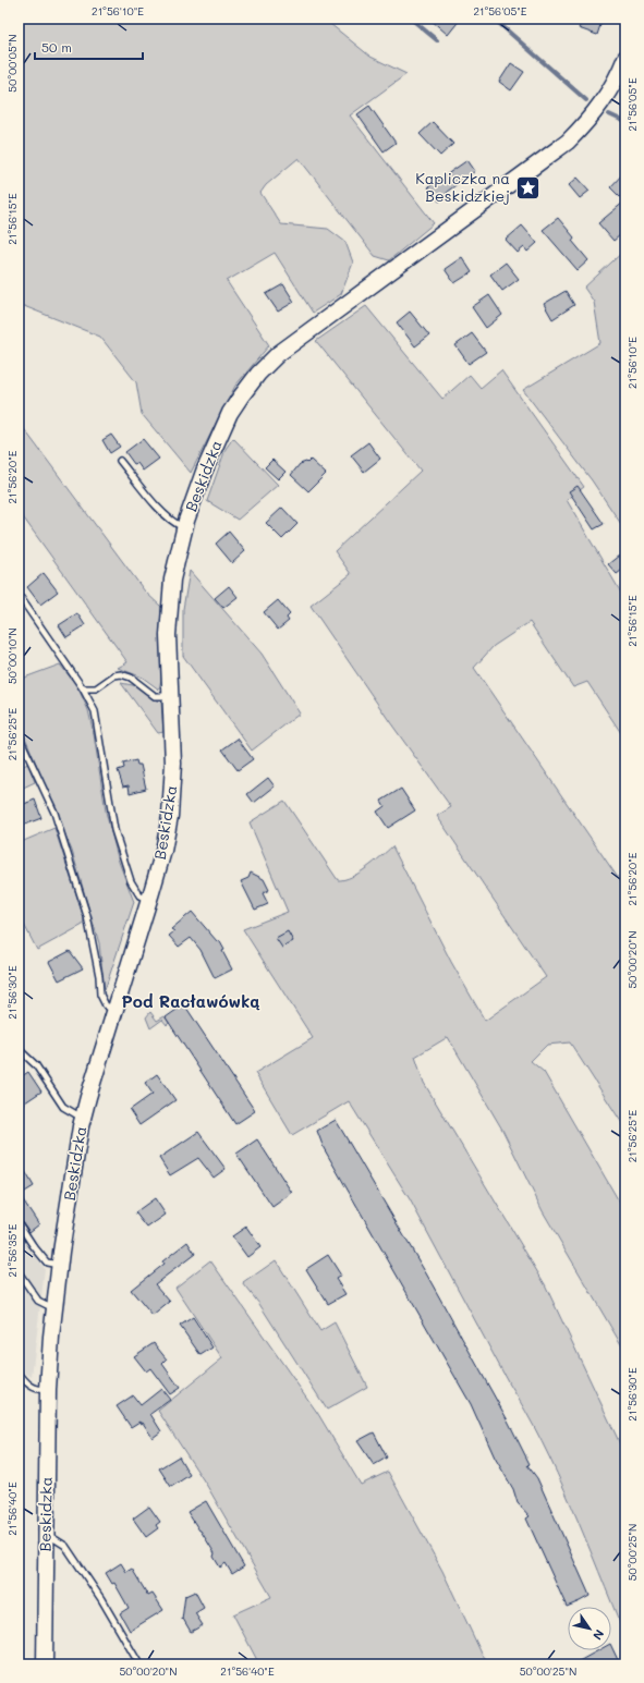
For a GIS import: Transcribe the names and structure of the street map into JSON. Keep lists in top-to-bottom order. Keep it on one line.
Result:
{"streets":{"street":["Beskidzka"]},"districts":["Pod Racławówką"],"places":{"place":["Kapliczka na Beskidzkiej"]},"scale_bar":"50 m","north":"bottom right","coordinates":["21°56'10\"E","21°56'05\"E","50°00'05\"N","21°56'15\"E","21°56'20\"E","50°00'10\"N","21°56'25\"E","50°00'20\"N","21°56'30\"E","21°56'35\"E","21°56'40\"E","50°00'25\"N"]}
